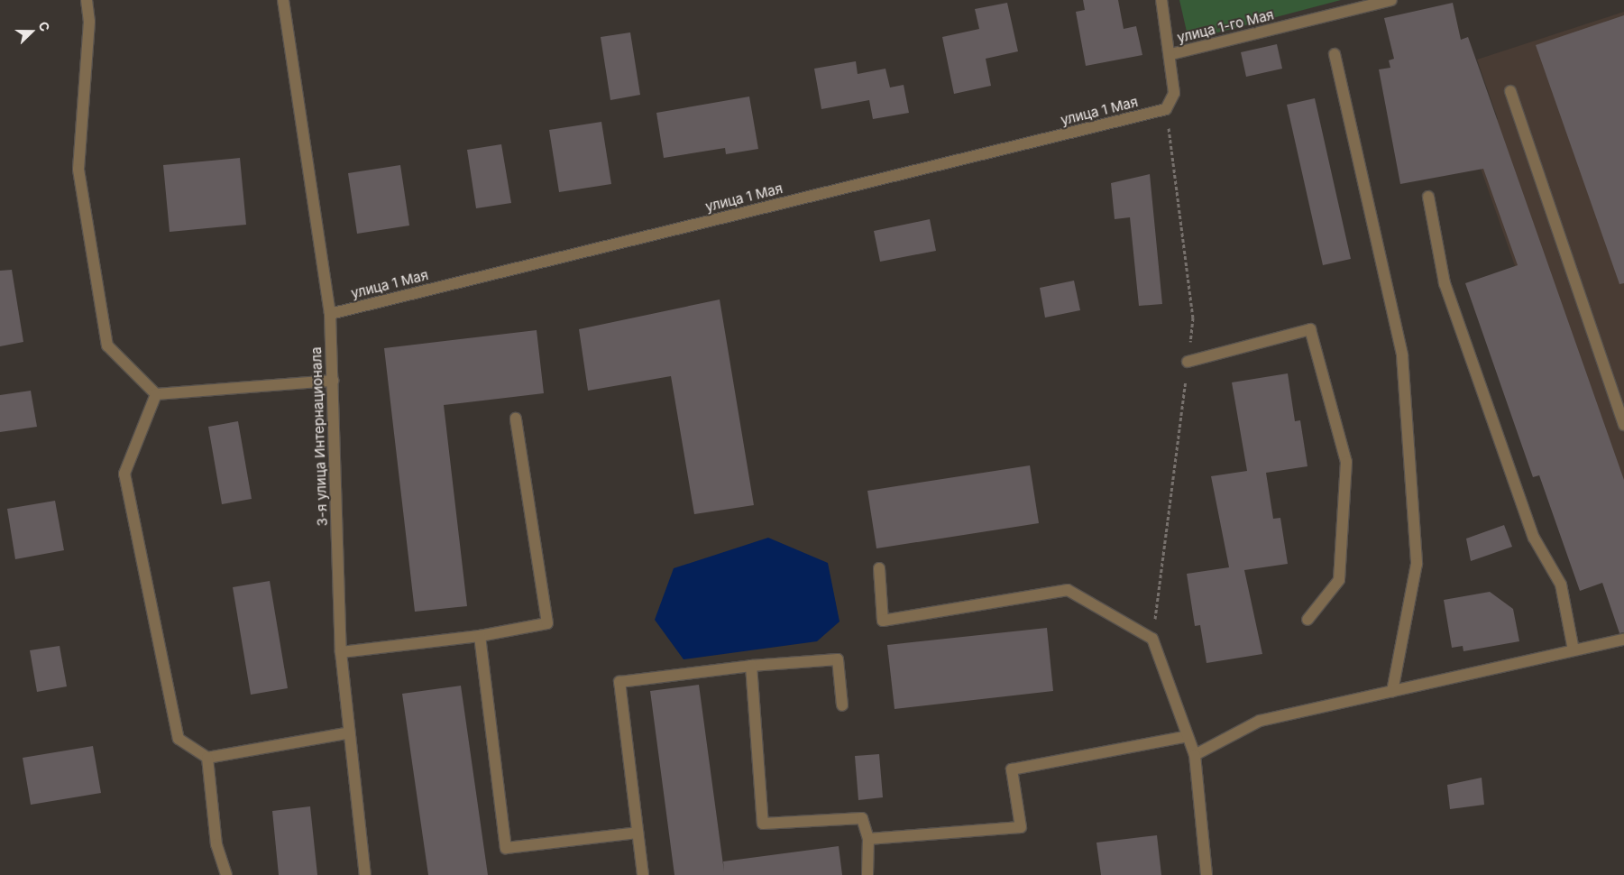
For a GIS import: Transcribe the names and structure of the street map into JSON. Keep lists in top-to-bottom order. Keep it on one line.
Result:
{"streets":{"street":["улица 1-го Мая","улица 1 Мая","3-я улица Интернационала"]},"crossings":[["улица 1-го Мая","улица 1 Мая"],["улица 1 Мая","3-я улица Интернационала"]],"north":"right"}
